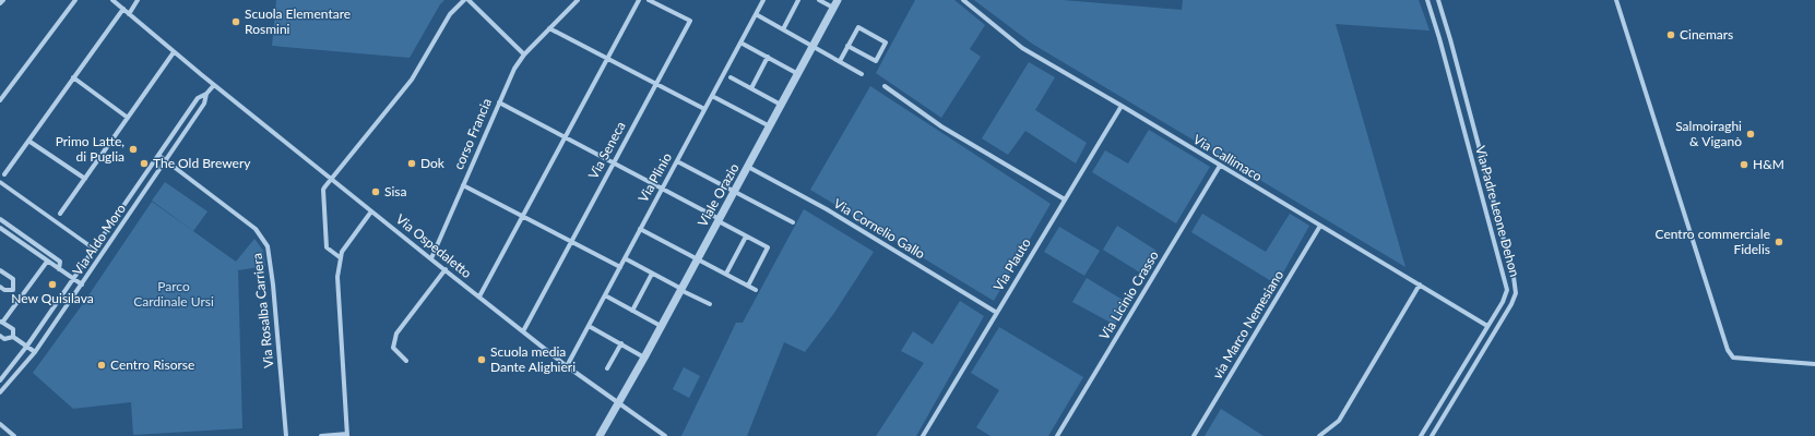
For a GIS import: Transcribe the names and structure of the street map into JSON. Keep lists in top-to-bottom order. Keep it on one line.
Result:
{"streets":{"street":["corso Francia","Via Seneca","Via Callimaco","Via Plinio","Viale Orazio","Via Padre Leone Dehon","Via Cornelio Gallo","Via Aldo Moro","Via Ospedaletto","Via Plauto","Via Licinio Crasso","Via Rosalba Carriera","via Marco Nemesiano"]},"crossings":[["corso Francia","Via Ospedaletto"],["Via Seneca","Via Ospedaletto"],["Via Callimaco","Via Padre Leone Dehon"],["Via Callimaco","Via Plauto"],["Via Callimaco","Via Licinio Crasso"],["Via Callimaco","via Marco Nemesiano"],["Via Plinio","Via Ospedaletto"],["Viale Orazio","Via Cornelio Gallo"],["Viale Orazio","Via Ospedaletto"],["Via Cornelio Gallo","Via Plauto"],["Via Aldo Moro","Via Ospedaletto"],["Via Aldo Moro","Via Rosalba Carriera"]],"parks":["Parco Cardinale Ursi"],"places":["Scuola Elementare Rosmini","Cinemars","Salmoiraghi & Viganò","Primo Latte, di Puglia","The Old Brewery","Dok","H&M","Sisa","Centro commerciale Fidelis","New Quisilava","Scuola media Dante Alighieri","Centro Risorse"]}
